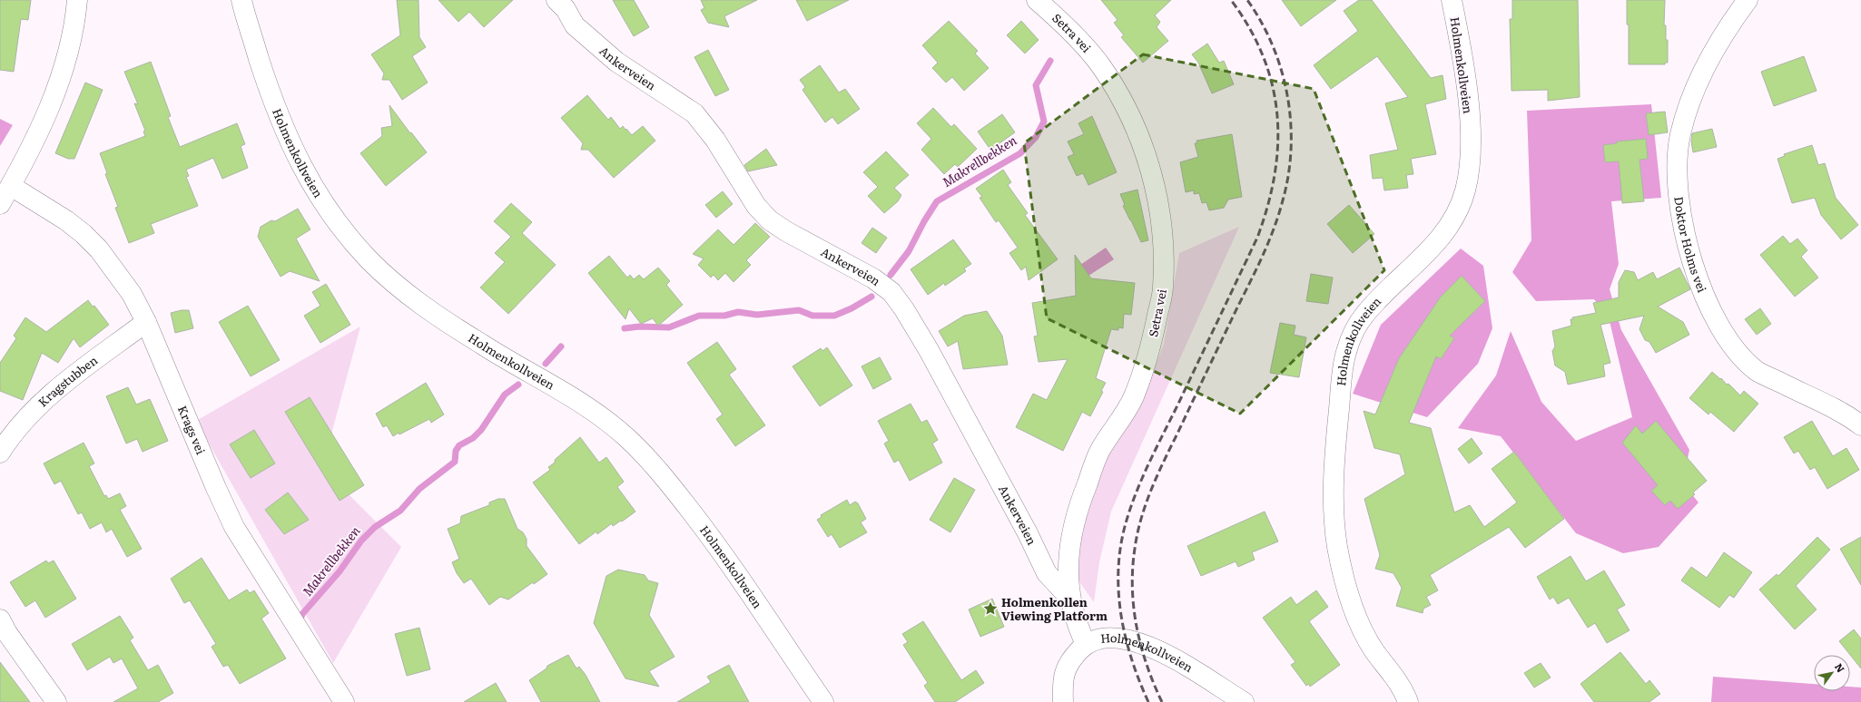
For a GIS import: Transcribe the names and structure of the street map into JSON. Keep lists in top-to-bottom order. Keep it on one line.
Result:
{"streets":{"street":["Setra vei","Holmenkollveien","Ankerveien","Doktor Holms vei","Kragstubben","Krags vei"]},"crossings":[["Setra vei","Holmenkollveien"],["Setra vei","Ankerveien"],["Kragstubben","Krags vei"]],"water":["Makrellbekken"],"places":{"place":["Holmenkollen Viewing Platform"]},"north":"top right"}
